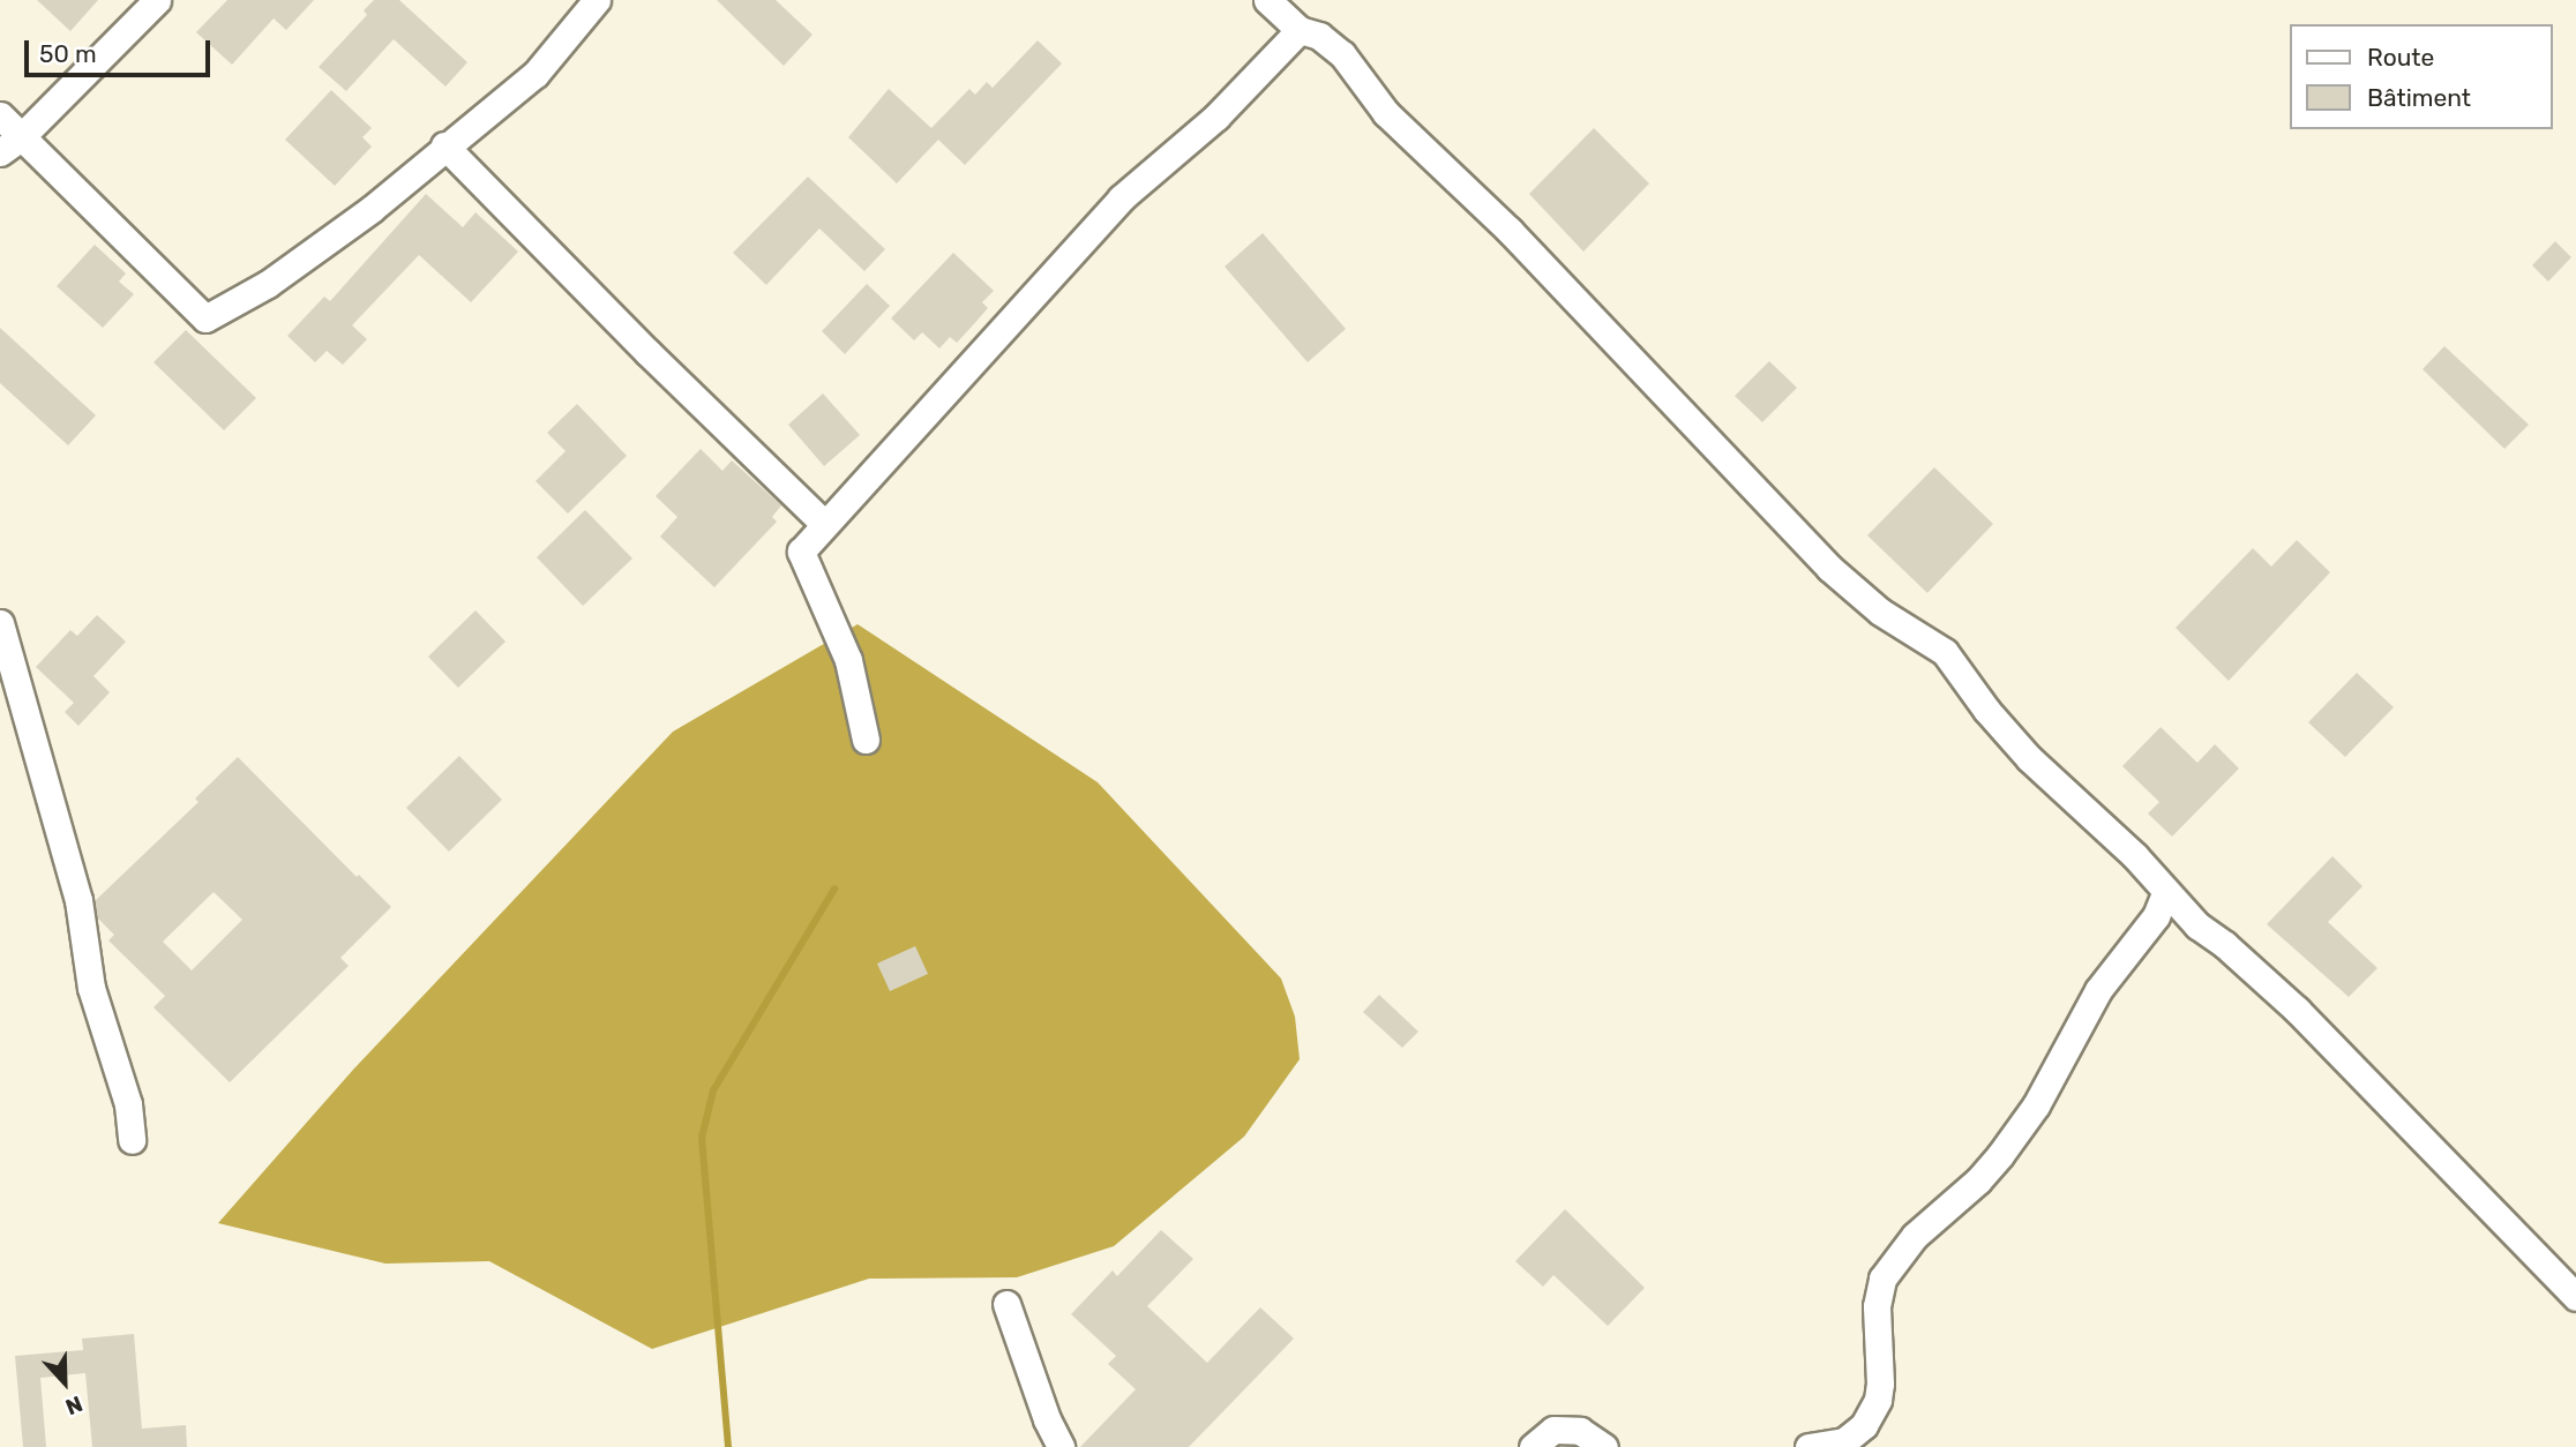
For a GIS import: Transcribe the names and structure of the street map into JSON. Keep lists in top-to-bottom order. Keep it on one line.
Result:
{"legend":["Route","Bâtiment"],"scale_bar":"50 m","north":"bottom"}
